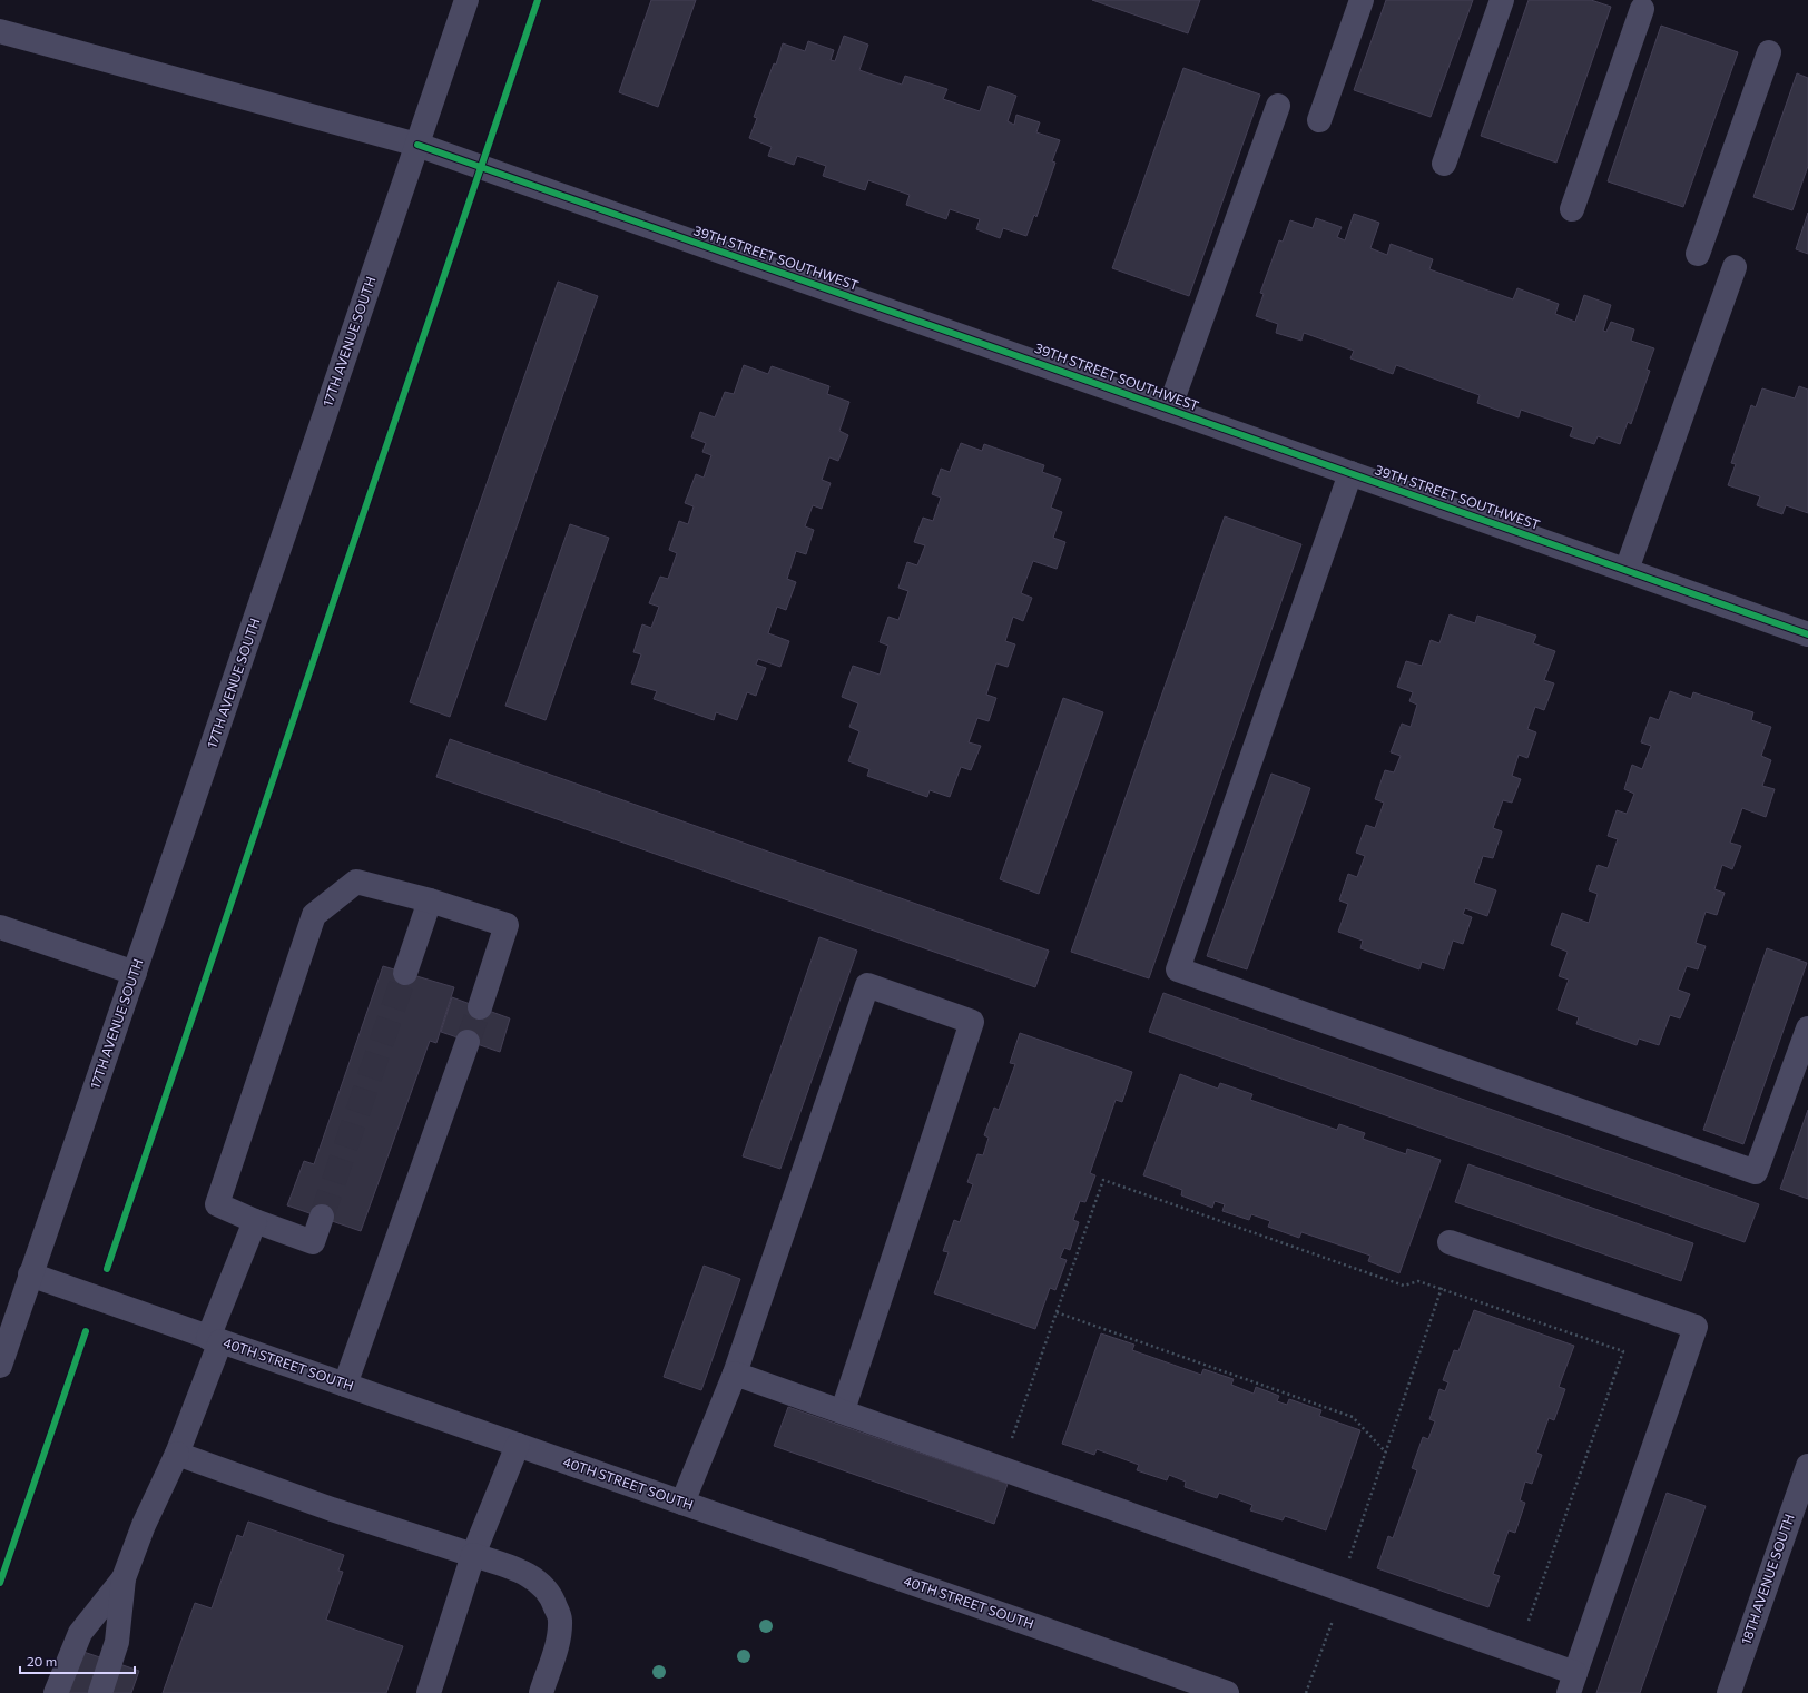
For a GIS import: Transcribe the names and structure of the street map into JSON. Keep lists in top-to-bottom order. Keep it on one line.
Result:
{"streets":{"street":["39TH STREET SOUTHWEST","17TH AVENUE SOUTH","40TH STREET SOUTH","18TH AVENUE SOUTH"]},"crossings":[["39TH STREET SOUTHWEST","17TH AVENUE SOUTH"],["17TH AVENUE SOUTH","40TH STREET SOUTH"]],"scale_bar":"20 m"}
